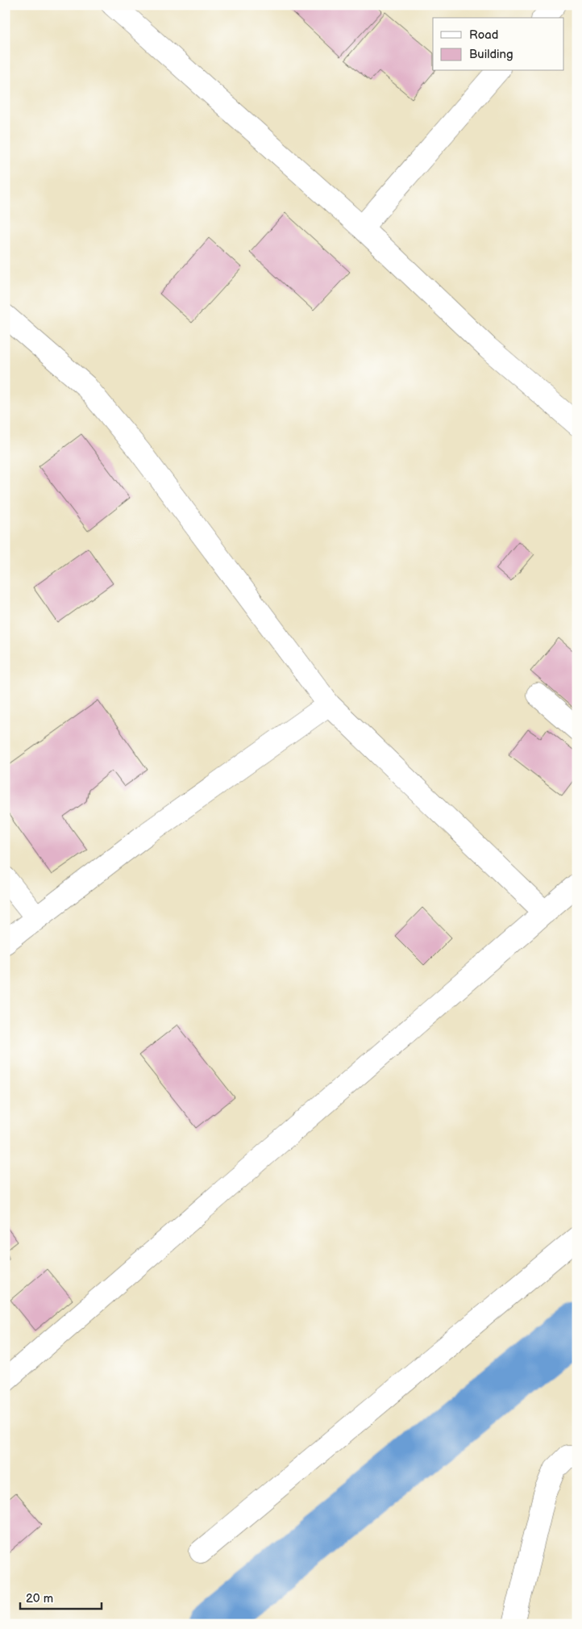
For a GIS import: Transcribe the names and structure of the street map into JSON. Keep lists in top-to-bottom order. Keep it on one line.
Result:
{"legend":["Road","Building"],"scale_bar":"20 m"}
